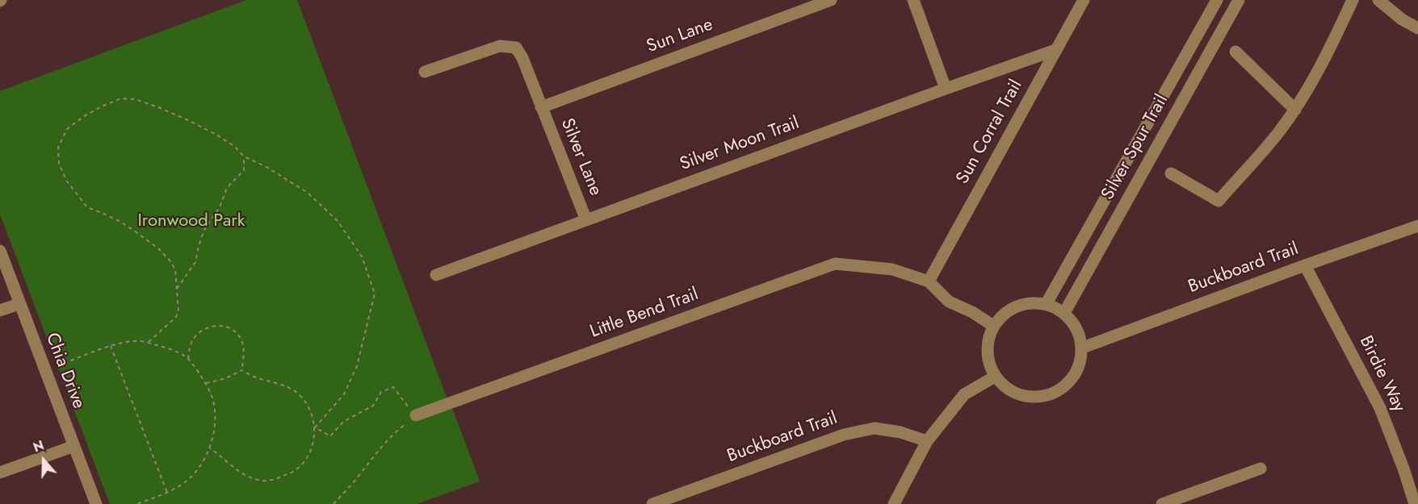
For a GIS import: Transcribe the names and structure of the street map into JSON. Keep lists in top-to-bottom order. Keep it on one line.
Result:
{"streets":{"street":["Sun Lane","Sun Corral Trail","Silver Moon Trail","Silver Spur Trail","Silver Lane","Buckboard Trail","Little Bend Trail","Chia Drive","Birdie Way"]},"crossings":[["Sun Lane","Silver Lane"],["Sun Corral Trail","Silver Moon Trail"],["Sun Corral Trail","Little Bend Trail"],["Silver Moon Trail","Silver Lane"],["Silver Spur Trail","Buckboard Trail"],["Silver Spur Trail","Little Bend Trail"],["Buckboard Trail","Little Bend Trail"],["Buckboard Trail","Birdie Way"]],"parks":["Ironwood Park"],"north":"top"}
